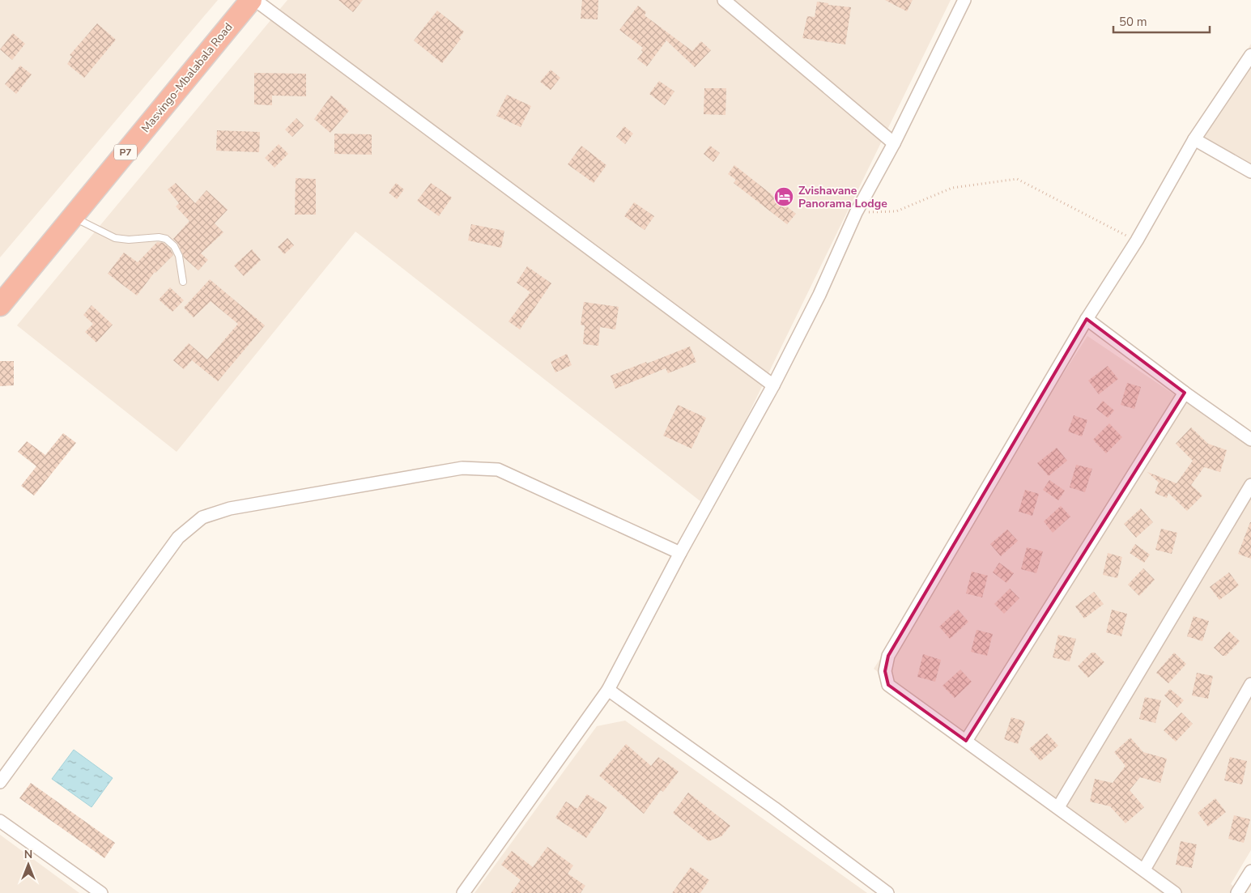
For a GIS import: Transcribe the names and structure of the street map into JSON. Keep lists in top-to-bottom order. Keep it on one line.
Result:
{"streets":{"highway":["Masvingo-Mbalabala Road","P7"]},"places":{"hotel":["Zvishavane Panorama Lodge"]},"scale_bar":"50 m","north":"top"}
